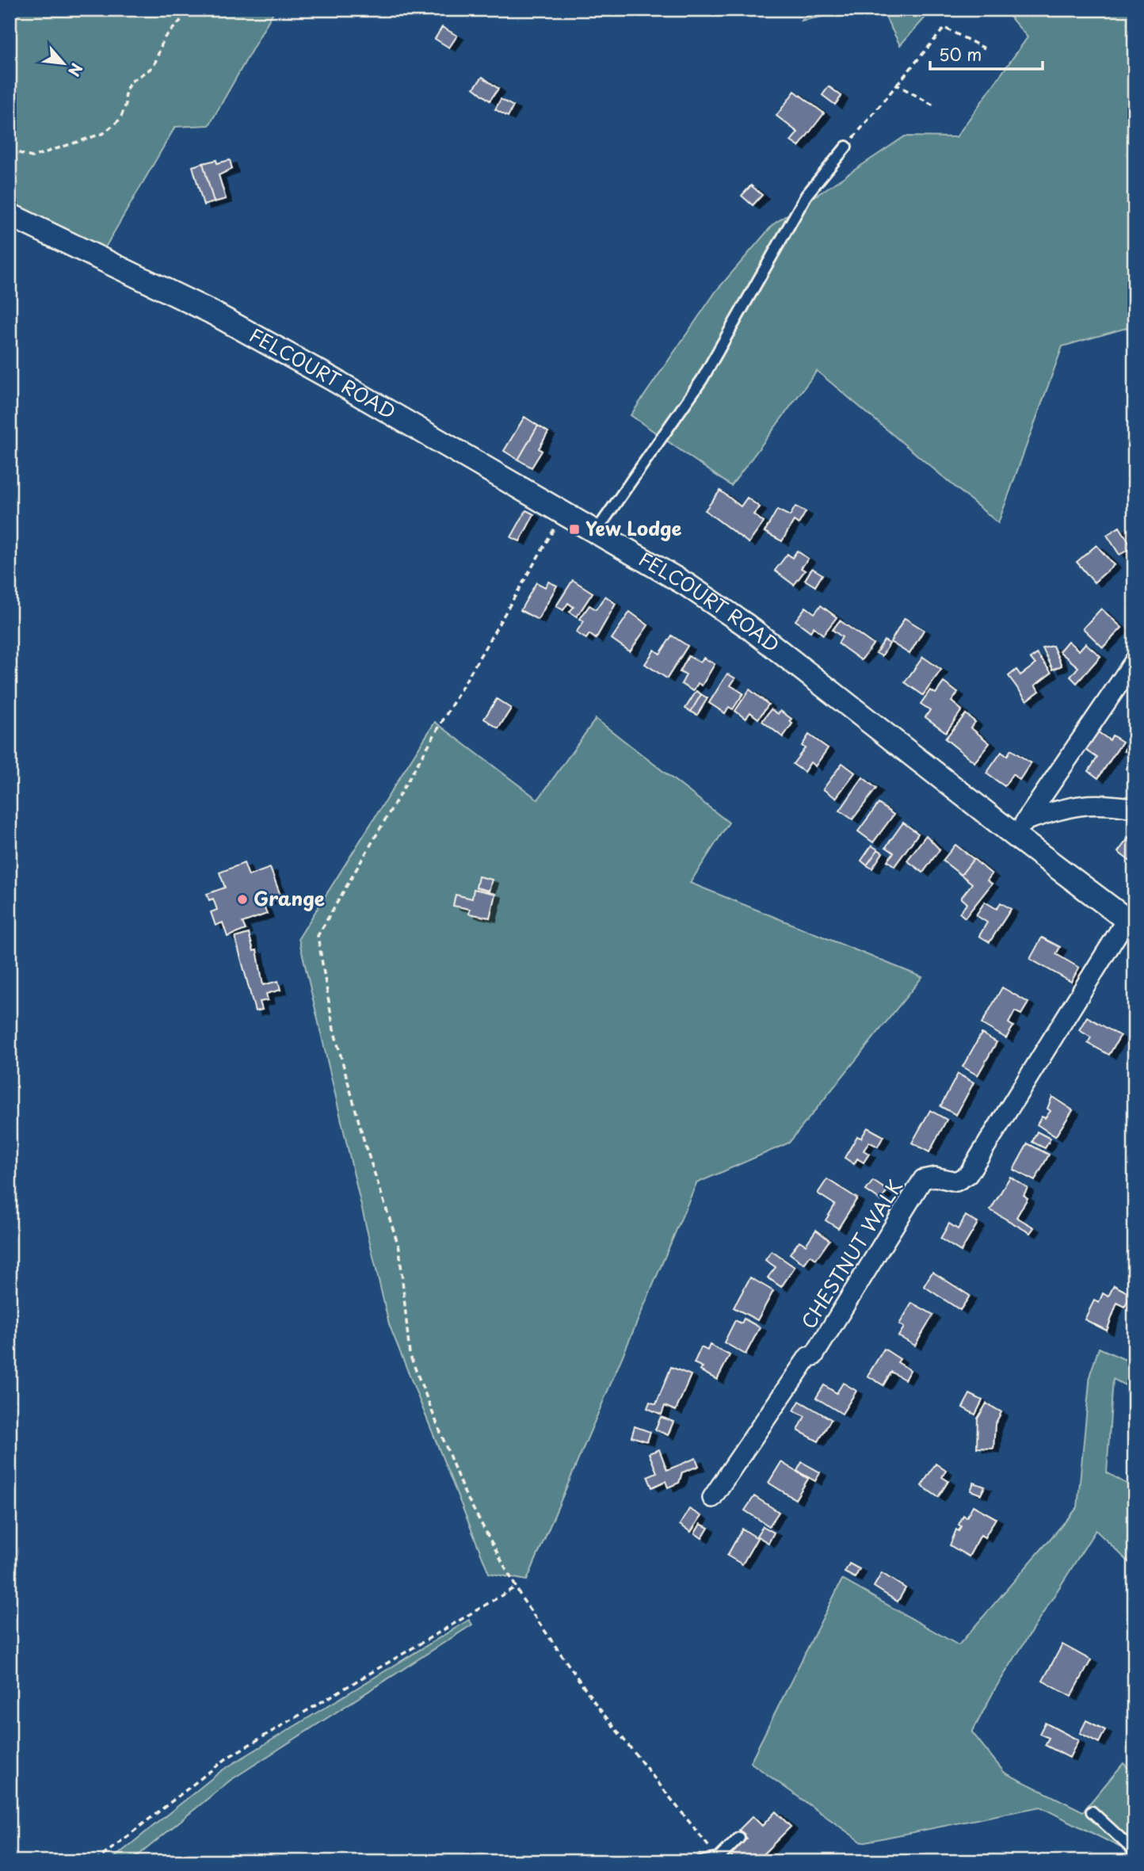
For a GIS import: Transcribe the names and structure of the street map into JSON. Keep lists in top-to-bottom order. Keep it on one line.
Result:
{"streets":{"street":["FELCOURT ROAD","CHESTNUT WALK"]},"crossings":[["FELCOURT ROAD","CHESTNUT WALK"]],"places":{"transit":["Yew Lodge"],"other":["Grange"]},"scale_bar":"50 m","north":"bottom right"}
